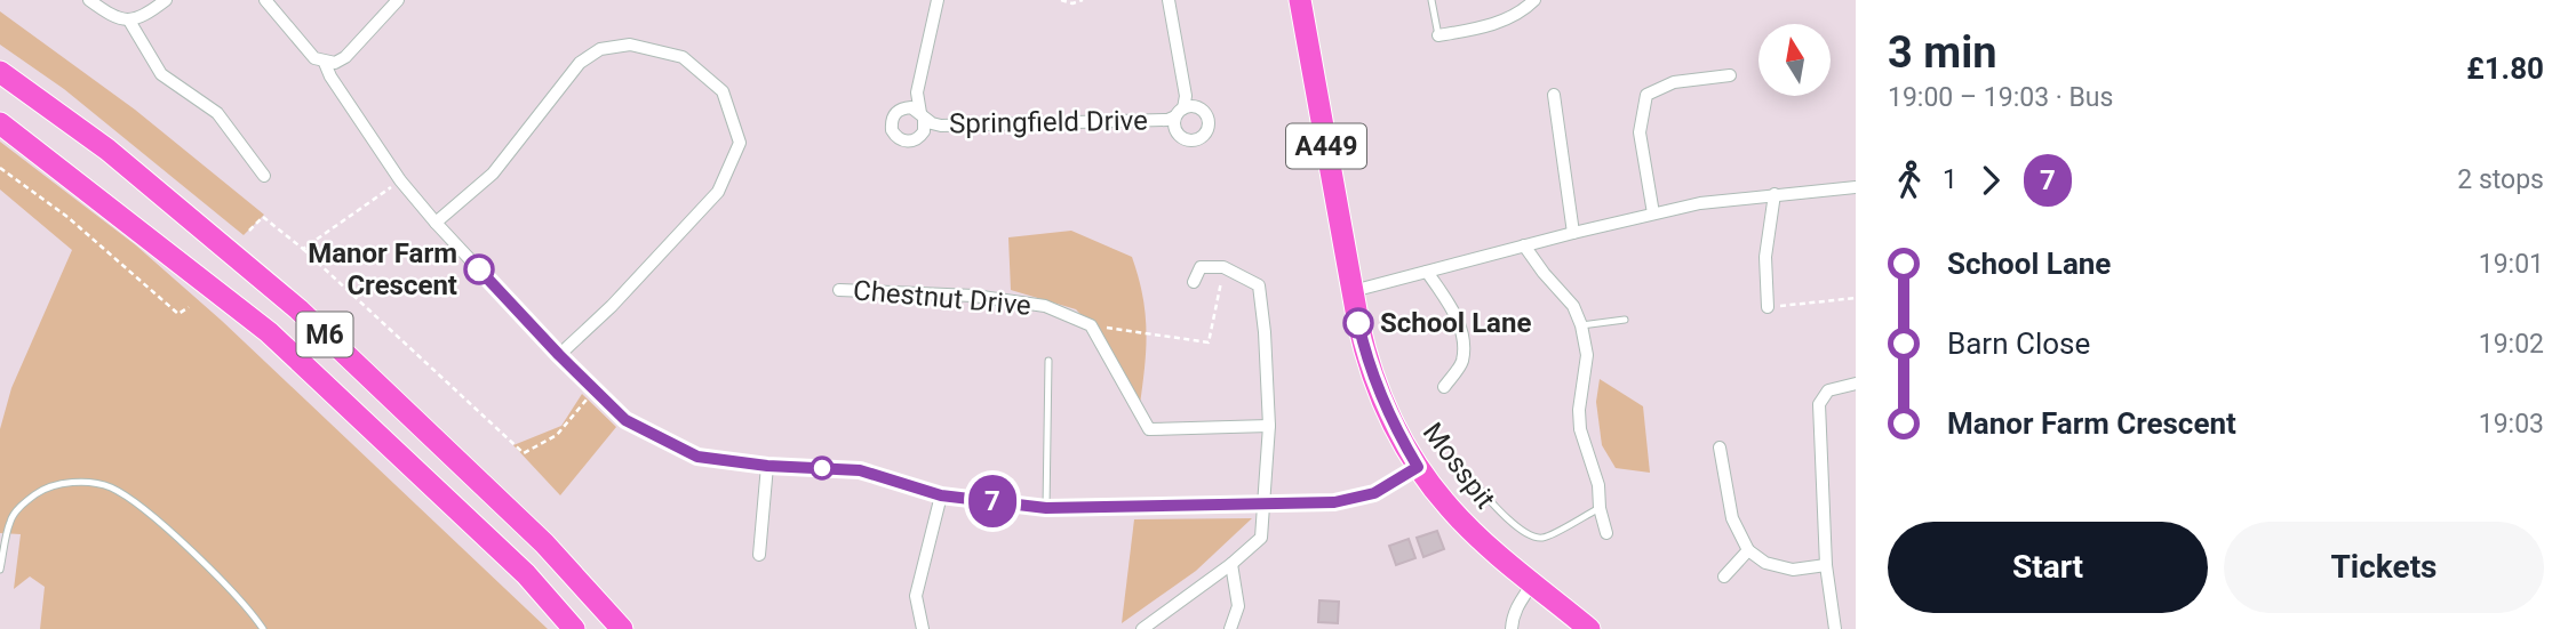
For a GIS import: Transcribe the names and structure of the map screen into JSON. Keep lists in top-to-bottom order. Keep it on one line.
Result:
{"streets":{"highway":["A449","M6","Mosspit"],"street":["Springfield Drive","Chestnut Drive"]},"crossings":[["A449","Mosspit"]],"places":["Manor Farm Crescent","School Lane"],"lines":["bus line 7"],"north":"top","page":{"on_map":"7","heading":["3 min","19:00 – 19:03 · Bus","£1.80"],"legs":["1","7","2 stops"],"list":[{"name":"School Lane","value":"19:01"},{"name":"Barn Close","value":"19:02"},{"name":"Manor Farm Crescent","value":"19:03"}],"buttons":["Start","Tickets"]}}
